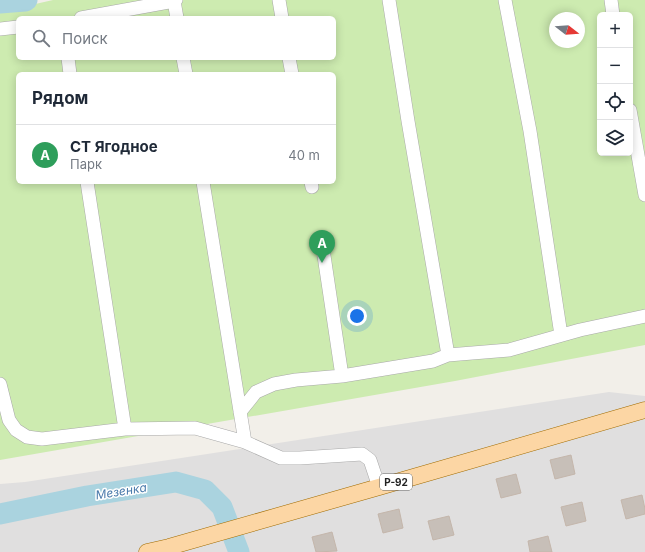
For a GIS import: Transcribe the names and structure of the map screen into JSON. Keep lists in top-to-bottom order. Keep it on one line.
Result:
{"streets":{"main road":["Р-92"]},"water":["Мезенка"],"north":"right","page":{"map_buttons":["+","−"],"search":"Поиск","heading":"Рядом","list":[{"mark":"A","name":"СТ Ягодное","note":"Парк","value":"40 m"}],"pins":"A"}}
